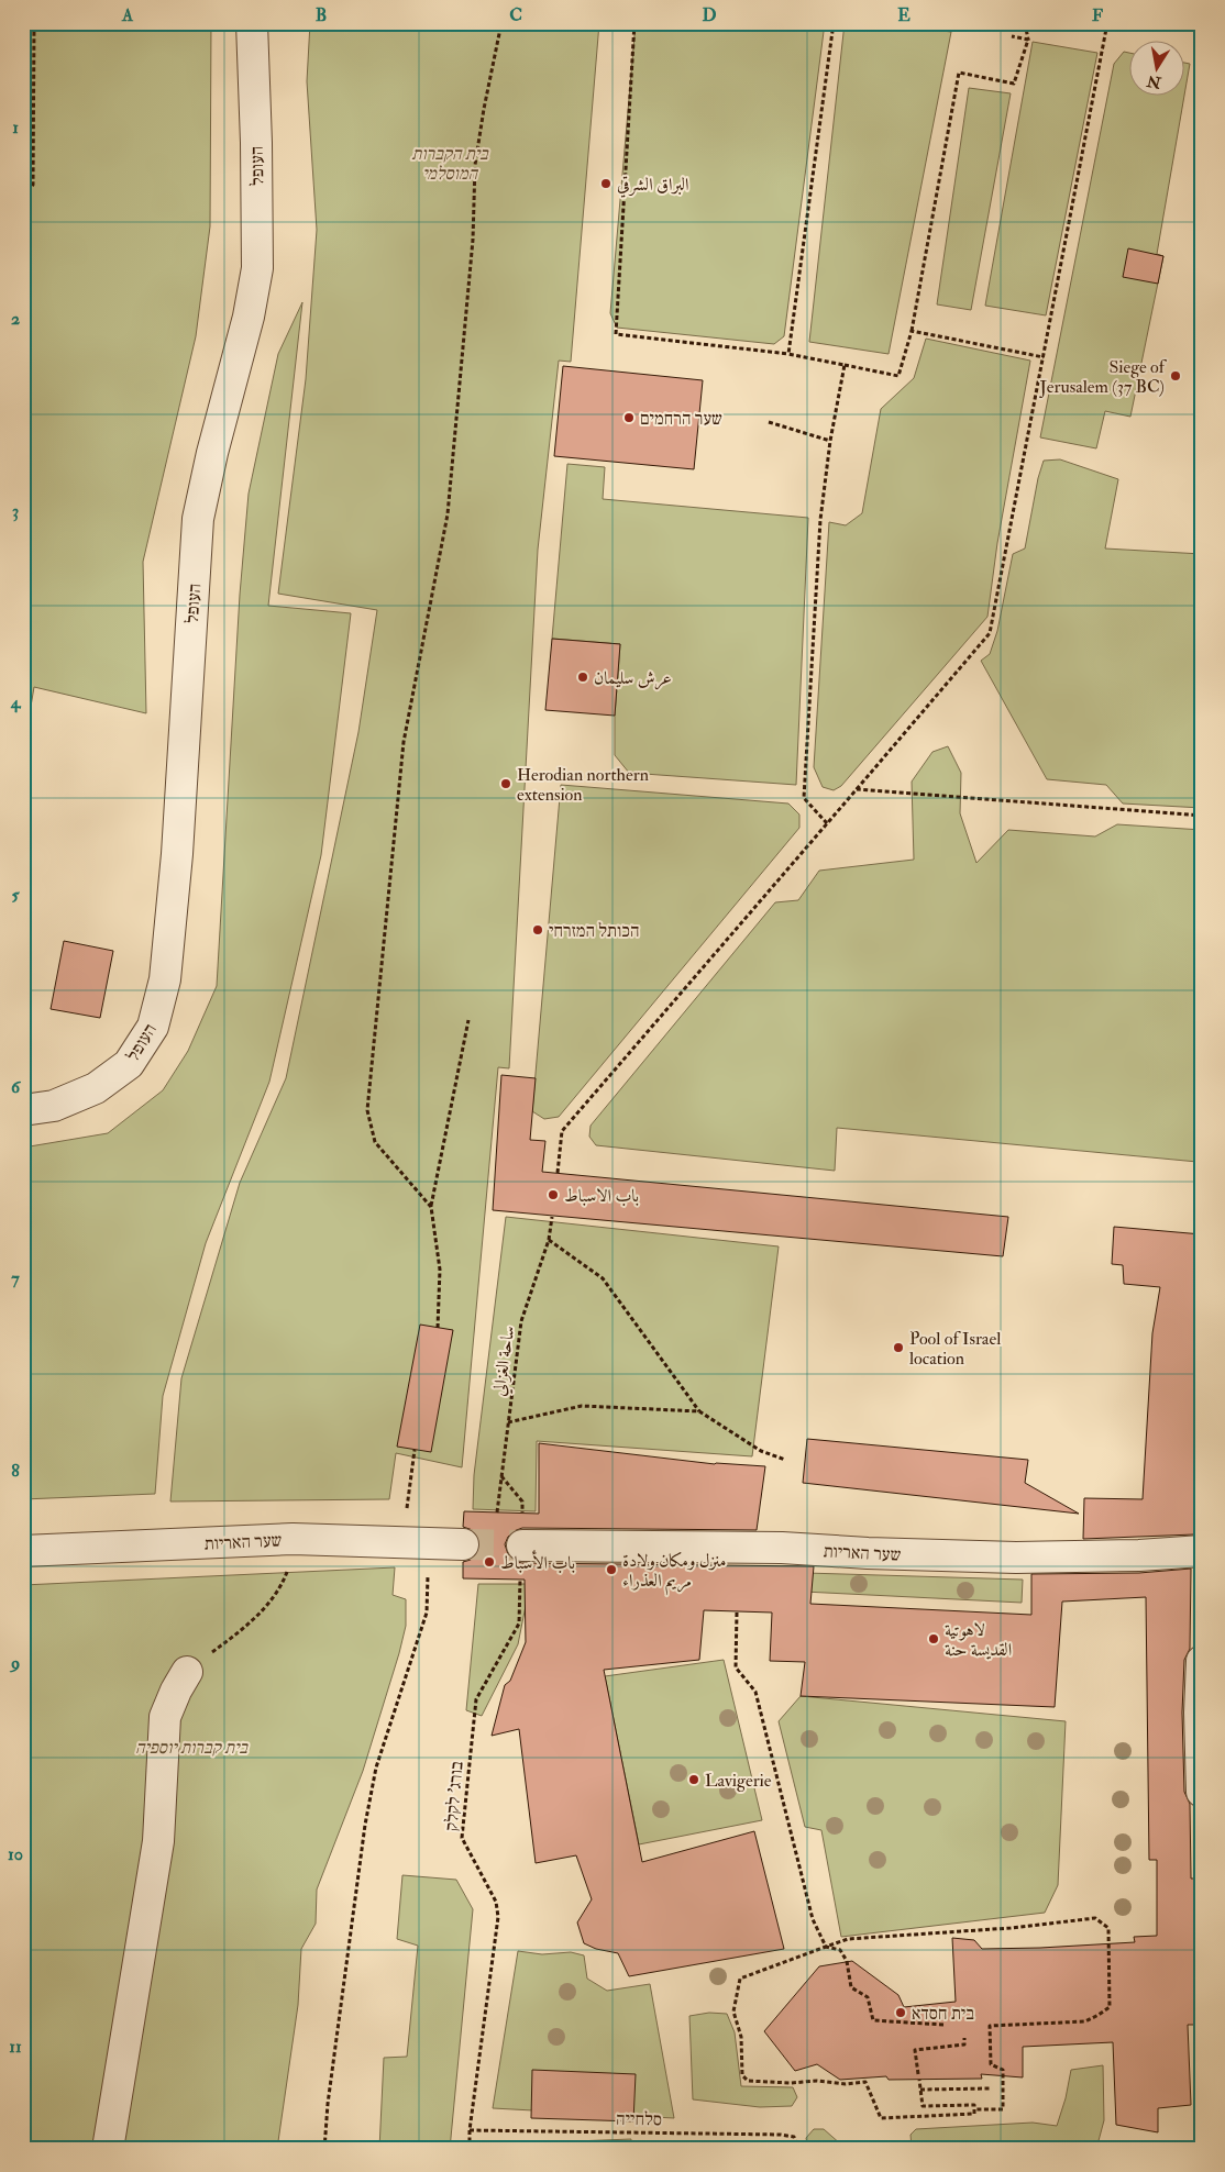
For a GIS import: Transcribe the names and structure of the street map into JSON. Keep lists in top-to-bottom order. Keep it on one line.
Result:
{"streets":{"street":["העופל","שער האריות"],"path":["ساحة الغزالي","בורג' לקלק","סלחייה"]},"crossings":[["ساحة الغزالي","בורג' לקלק"],["שער האריות","בורג' לקלק"],["בורג' לקלק","סלחייה"]],"parks":["בית הקברות המוסלמי","בית קברות יוספיה"],"places":["البراق الشرقي","Siege of Jerusalem (37 BC)","שער הרחמים","عرش سليمان","Herodian northern extension","הכותל המזרחי","باب الاسباط","Pool of Israel location","باب الأسباط","منزل ومكان ولادة مريم العذراء","لاهوتية القديسة حنة","Lavigerie","בית חסדא"],"north":"bottom","grid":{"columns":["A","B","C","D","E","F"],"rows":["1","2","3","4","5","6","7","8","9","10","11"]}}
